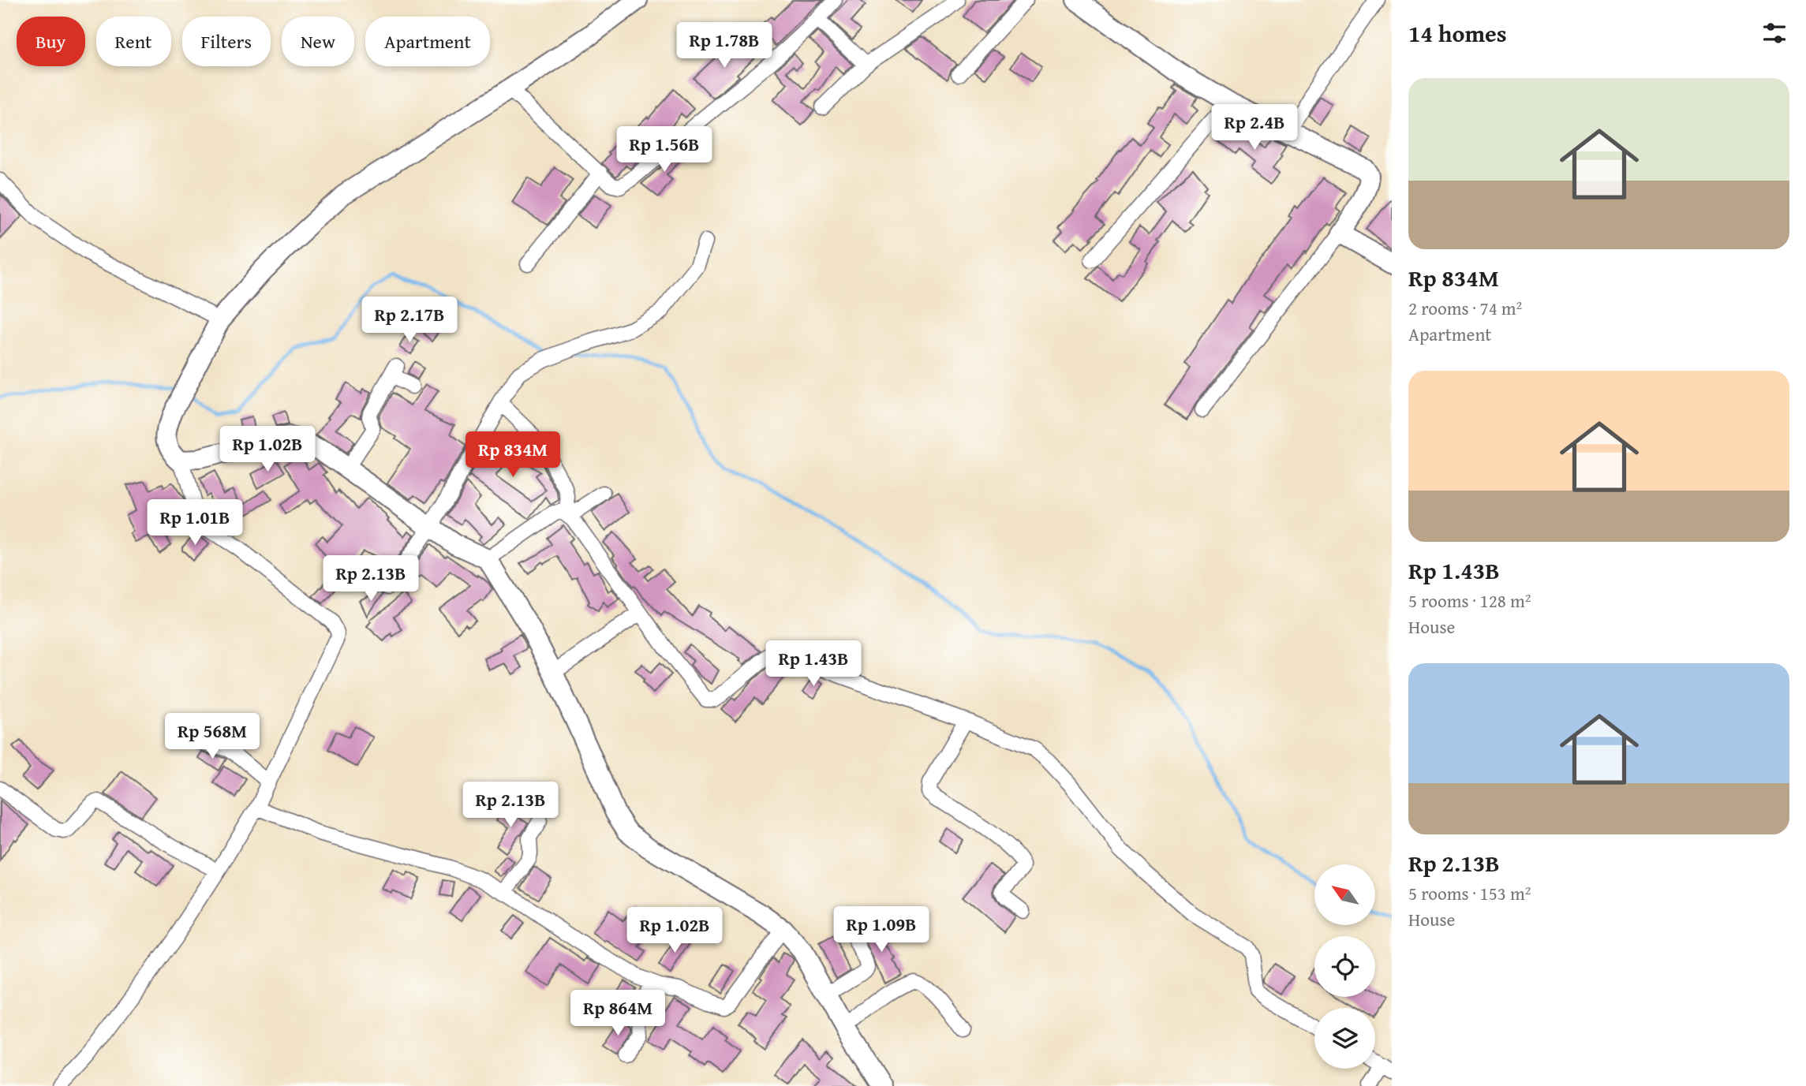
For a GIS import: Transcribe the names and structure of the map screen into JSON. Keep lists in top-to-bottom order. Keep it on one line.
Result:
{"north":"top left","page":{"heading":"14 homes","chip":["Buy","Rent","Filters","New","Apartment"],"price":["Rp 1.78B","Rp 2.4B","Rp 1.56B","Rp 2.17B","Rp 1.02B","Rp 834M","Rp 1.01B","Rp 2.13B","Rp 1.43B","Rp 568M","Rp 2.13B","Rp 1.09B","Rp 1.02B","Rp 864M"],"list":[{"name":"Rp 834M","note":"2 rooms · 74 m² · Apartment"},{"name":"Rp 1.43B","note":"5 rooms · 128 m² · House"},{"name":"Rp 2.13B","note":"5 rooms · 153 m² · House"}]}}
